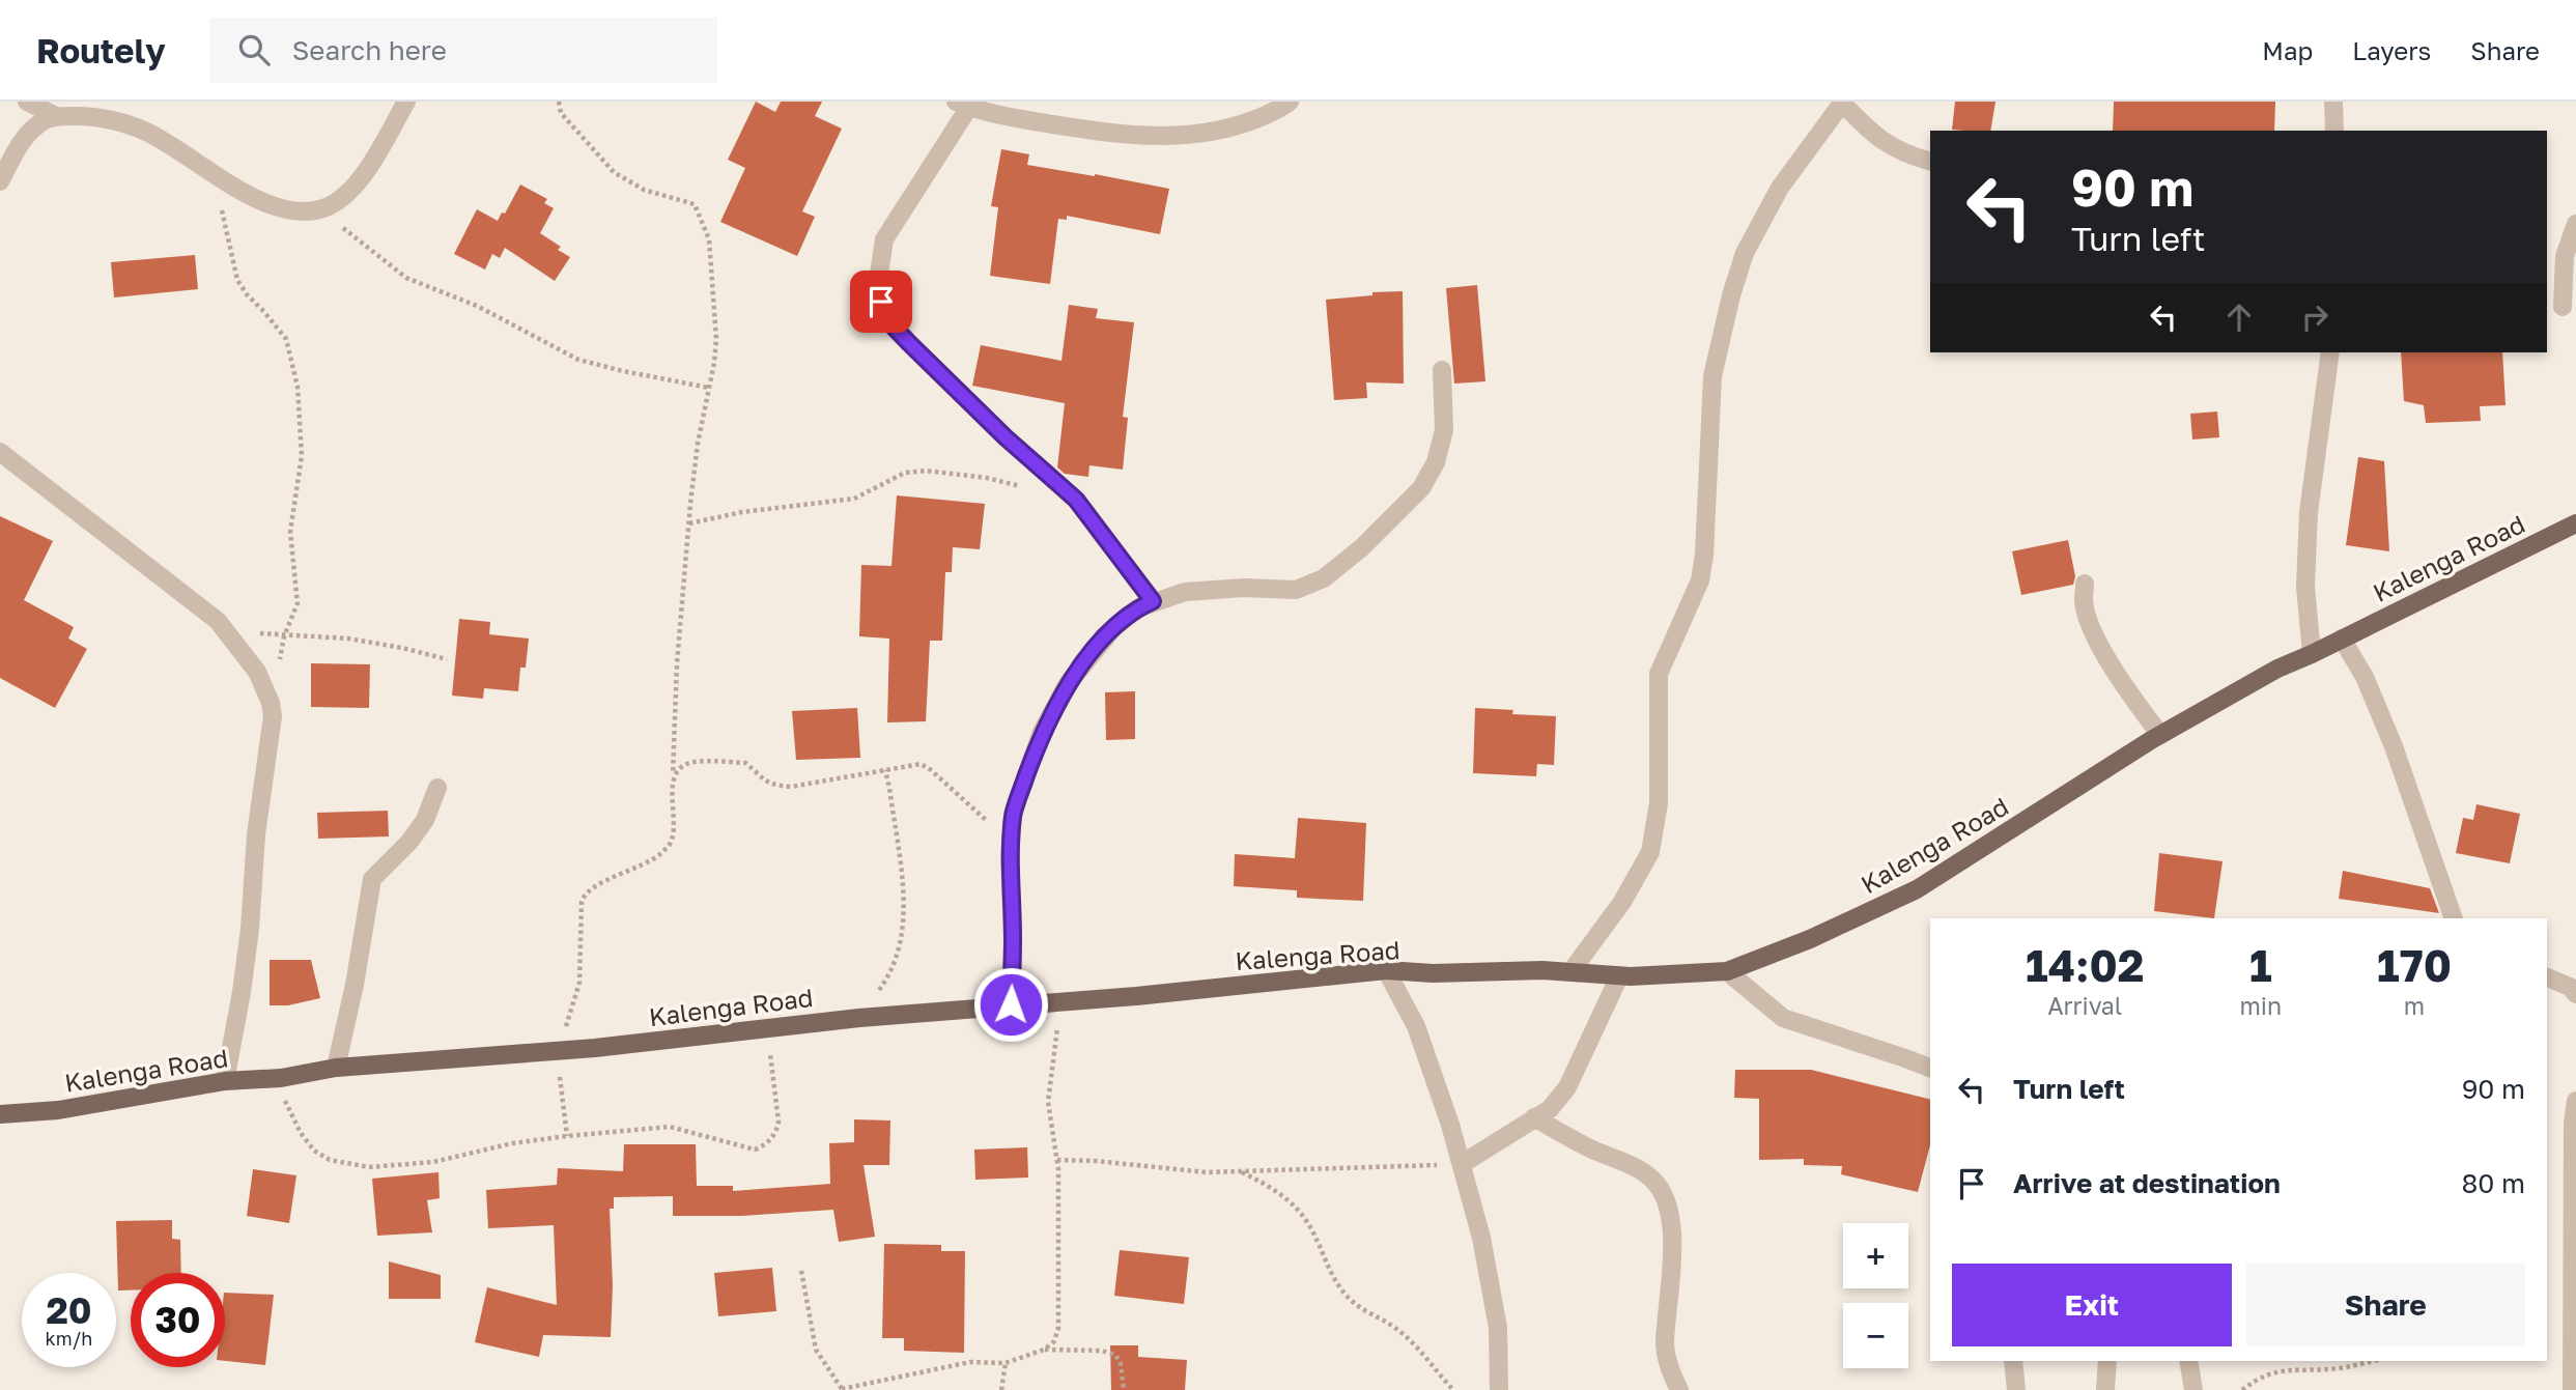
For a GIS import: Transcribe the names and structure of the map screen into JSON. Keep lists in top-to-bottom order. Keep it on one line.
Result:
{"streets":{"main road":["Kalenga Road"]},"page":{"header":"Routely","search":"Search here","nav":["Map","Layers","Share"],"turn":["90 m","Turn left"],"eta":["14:02","Arrival","1","min","170","m"],"list":[{"name":"Turn left","value":"90 m"},{"name":"Arrive at destination","value":"80 m"}],"map_buttons":["+","−"],"buttons":["Exit","Share"],"speed":"20 km/h","limit":"30"}}
